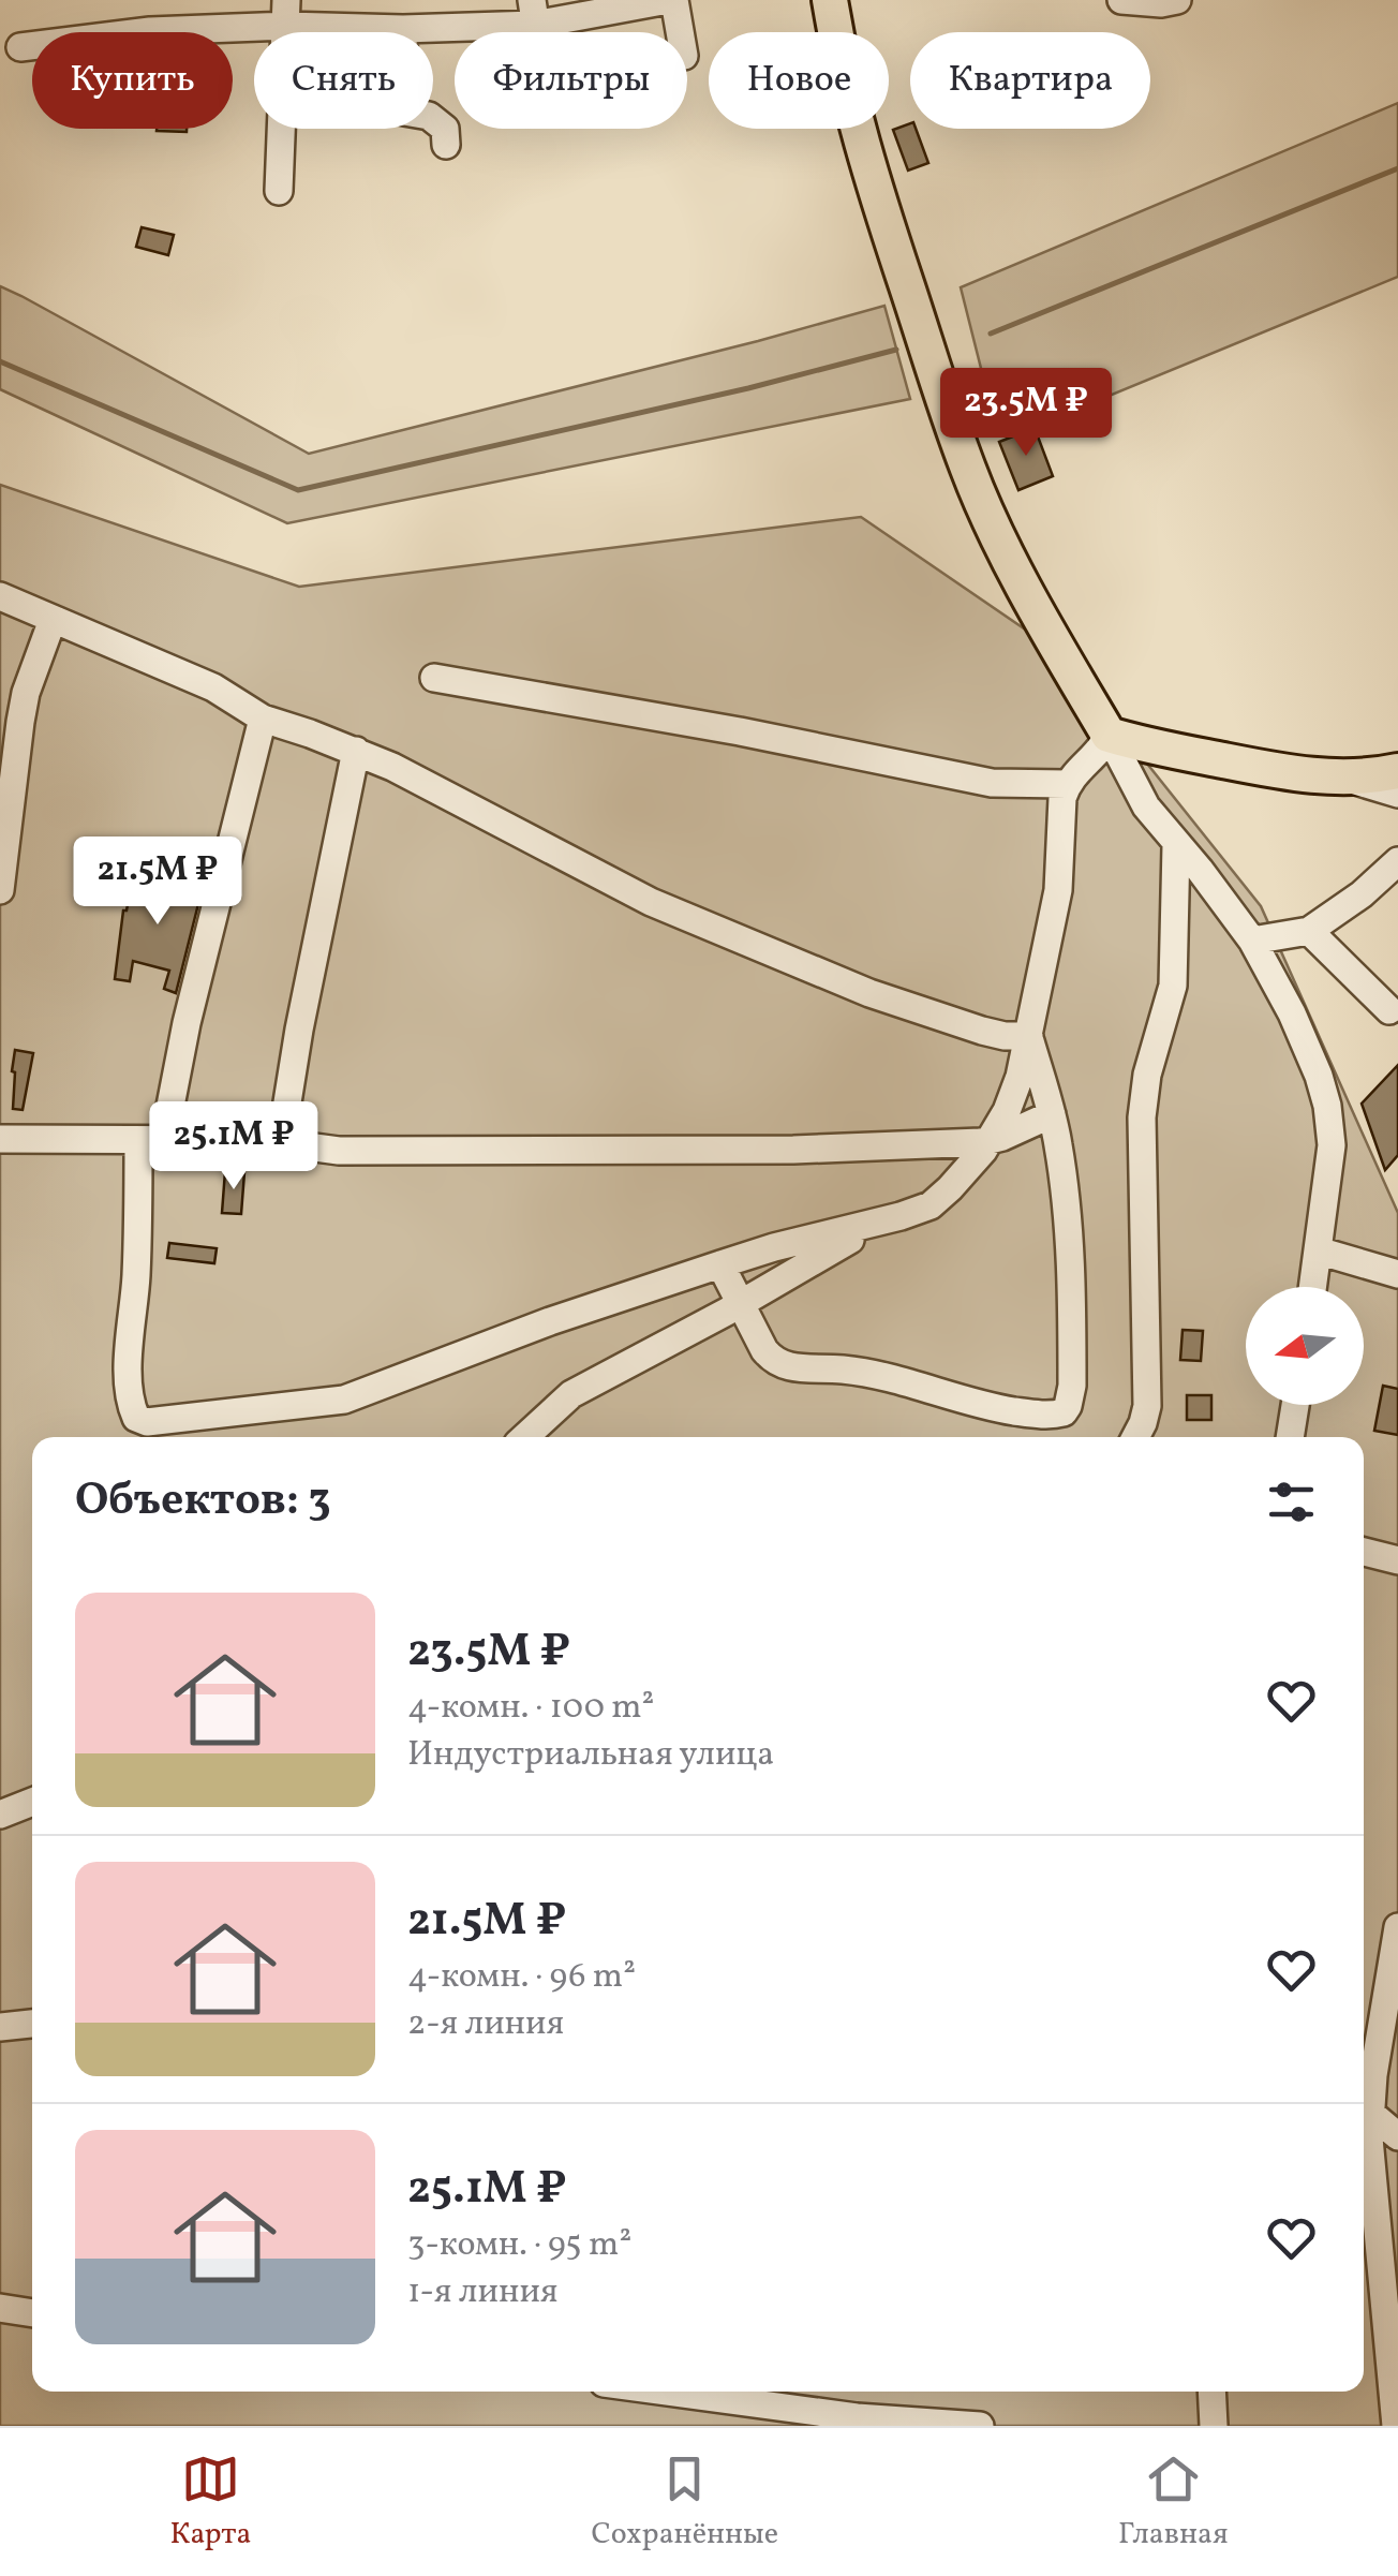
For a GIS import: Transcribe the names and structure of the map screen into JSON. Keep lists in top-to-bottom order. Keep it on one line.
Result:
{"north":"left","page":{"chip":["Купить","Снять","Фильтры","Новое","Квартира"],"price":["23.5M ₽","21.5M ₽","25.1M ₽"],"heading":"Объектов: 3","list":[{"name":"23.5M ₽","note":"4-комн. · 100 m² · Индустриальная улица"},{"name":"21.5M ₽","note":"4-комн. · 96 m² · 2-я линия"},{"name":"25.1M ₽","note":"3-комн. · 95 m² · 1-я линия"}],"tabs":["Карта","Сохранённые","Главная"]}}
